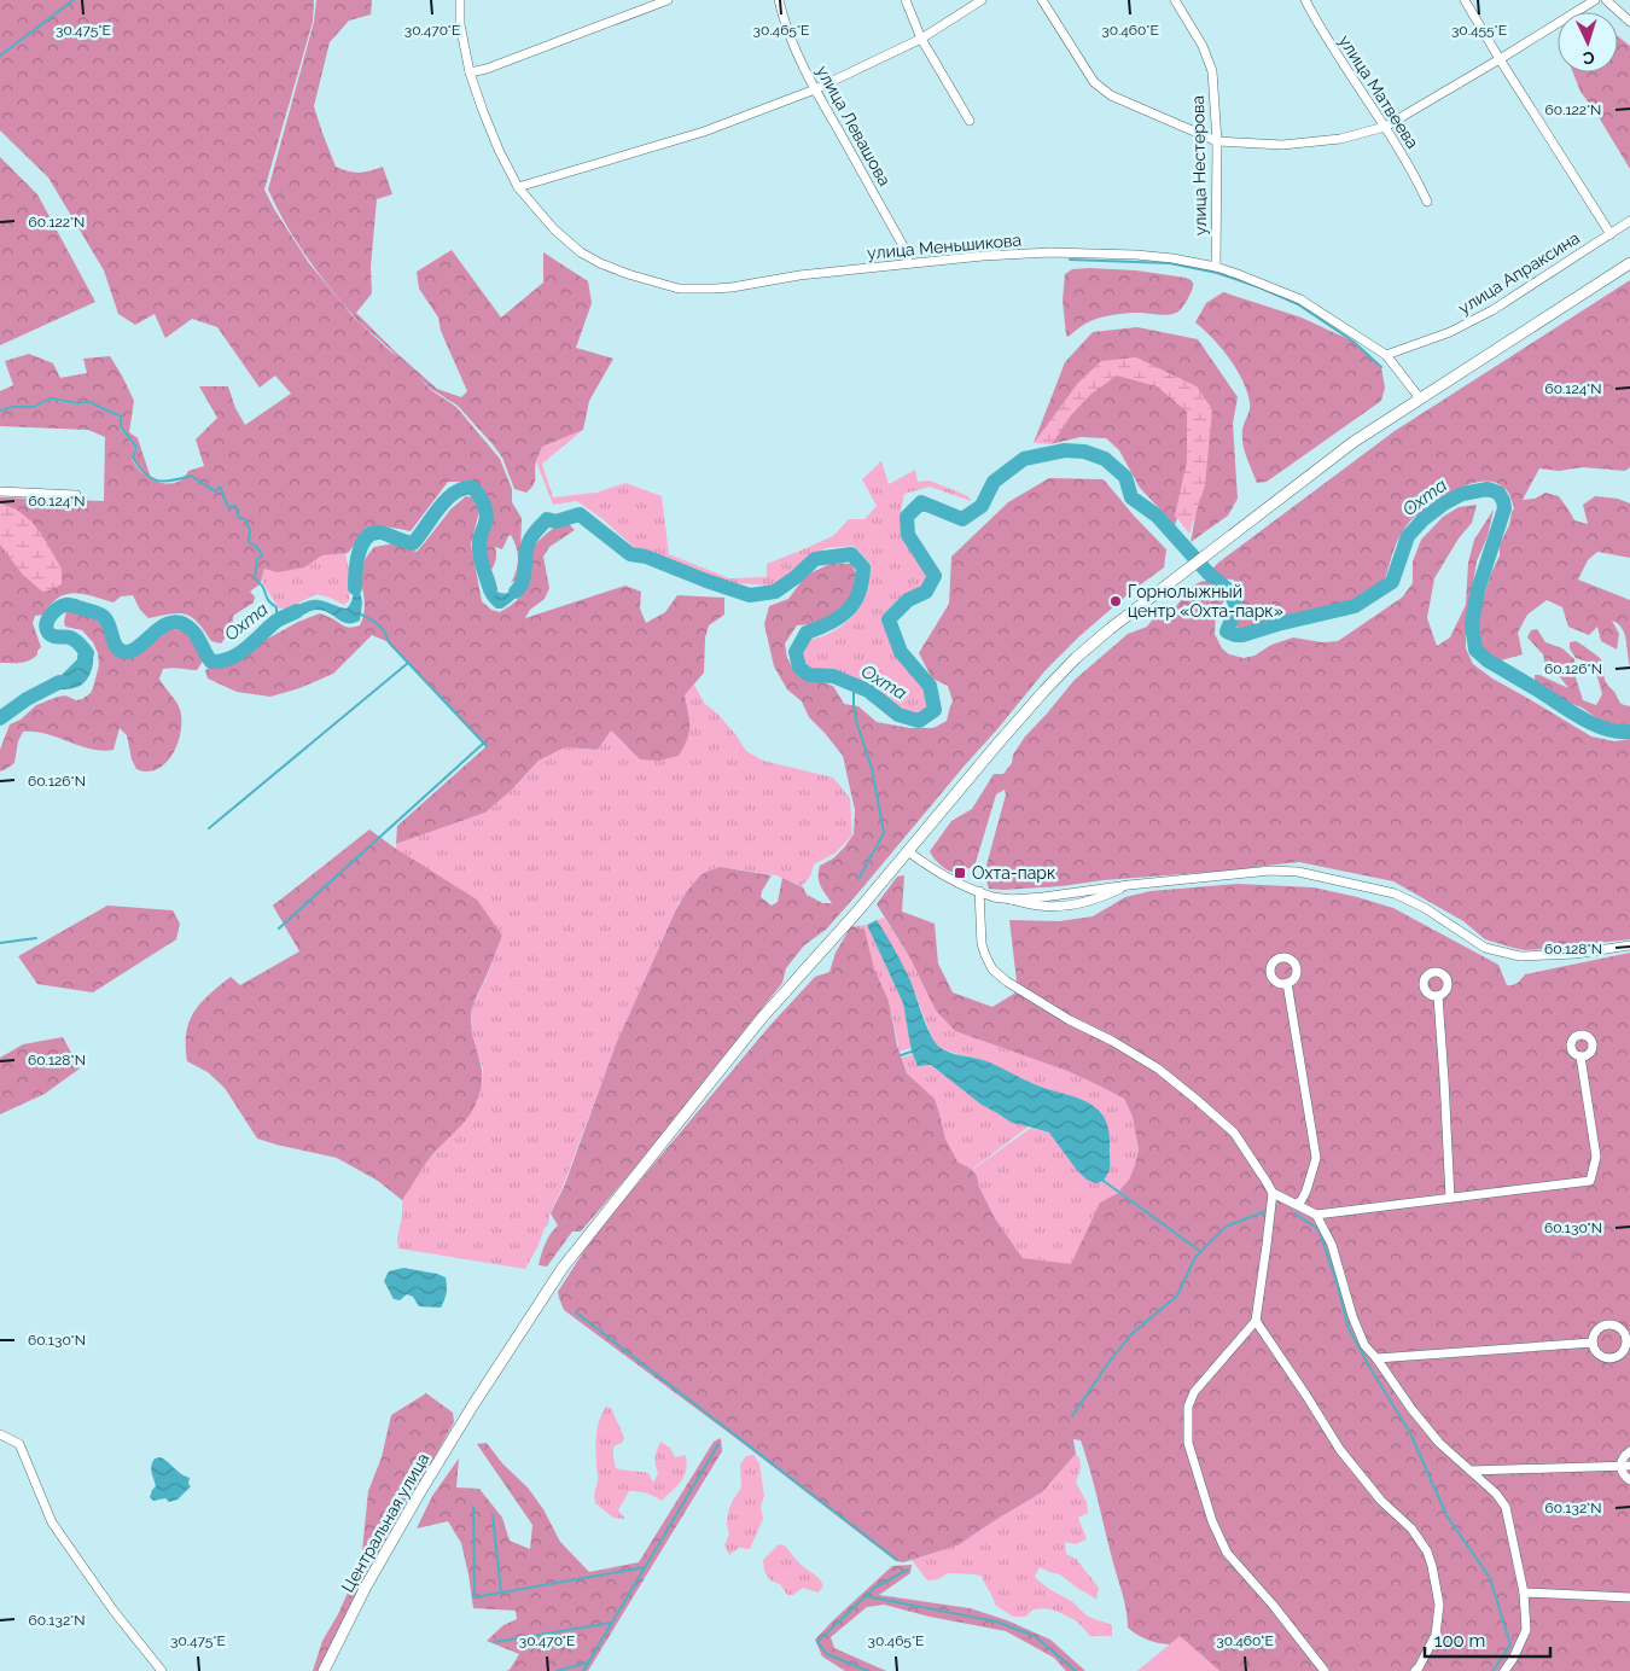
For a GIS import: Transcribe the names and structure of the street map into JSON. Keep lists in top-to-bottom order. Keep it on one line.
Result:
{"streets":{"street":["улица Матвеева","улица Левашова","улица Нестерова","улица Меньшикова","улица Апраксина","Центральная улица"]},"crossings":[["улица Левашова","улица Меньшикова"],["улица Нестерова","улица Меньшикова"],["улица Меньшикова","улица Апраксина"],["улица Меньшикова","Центральная улица"]],"water":["Охта"],"places":{"other":["Горнолыжный центр «Охта-парк»"],"transit":["Охта-парк"]},"scale_bar":"100 m","north":"bottom","coordinates":["30.475°E","30.470°E","30.465°E","30.460°E","30.455°E","60.122°N","60.124°N","60.126°N","60.128°N","60.130°N","60.132°N"]}
